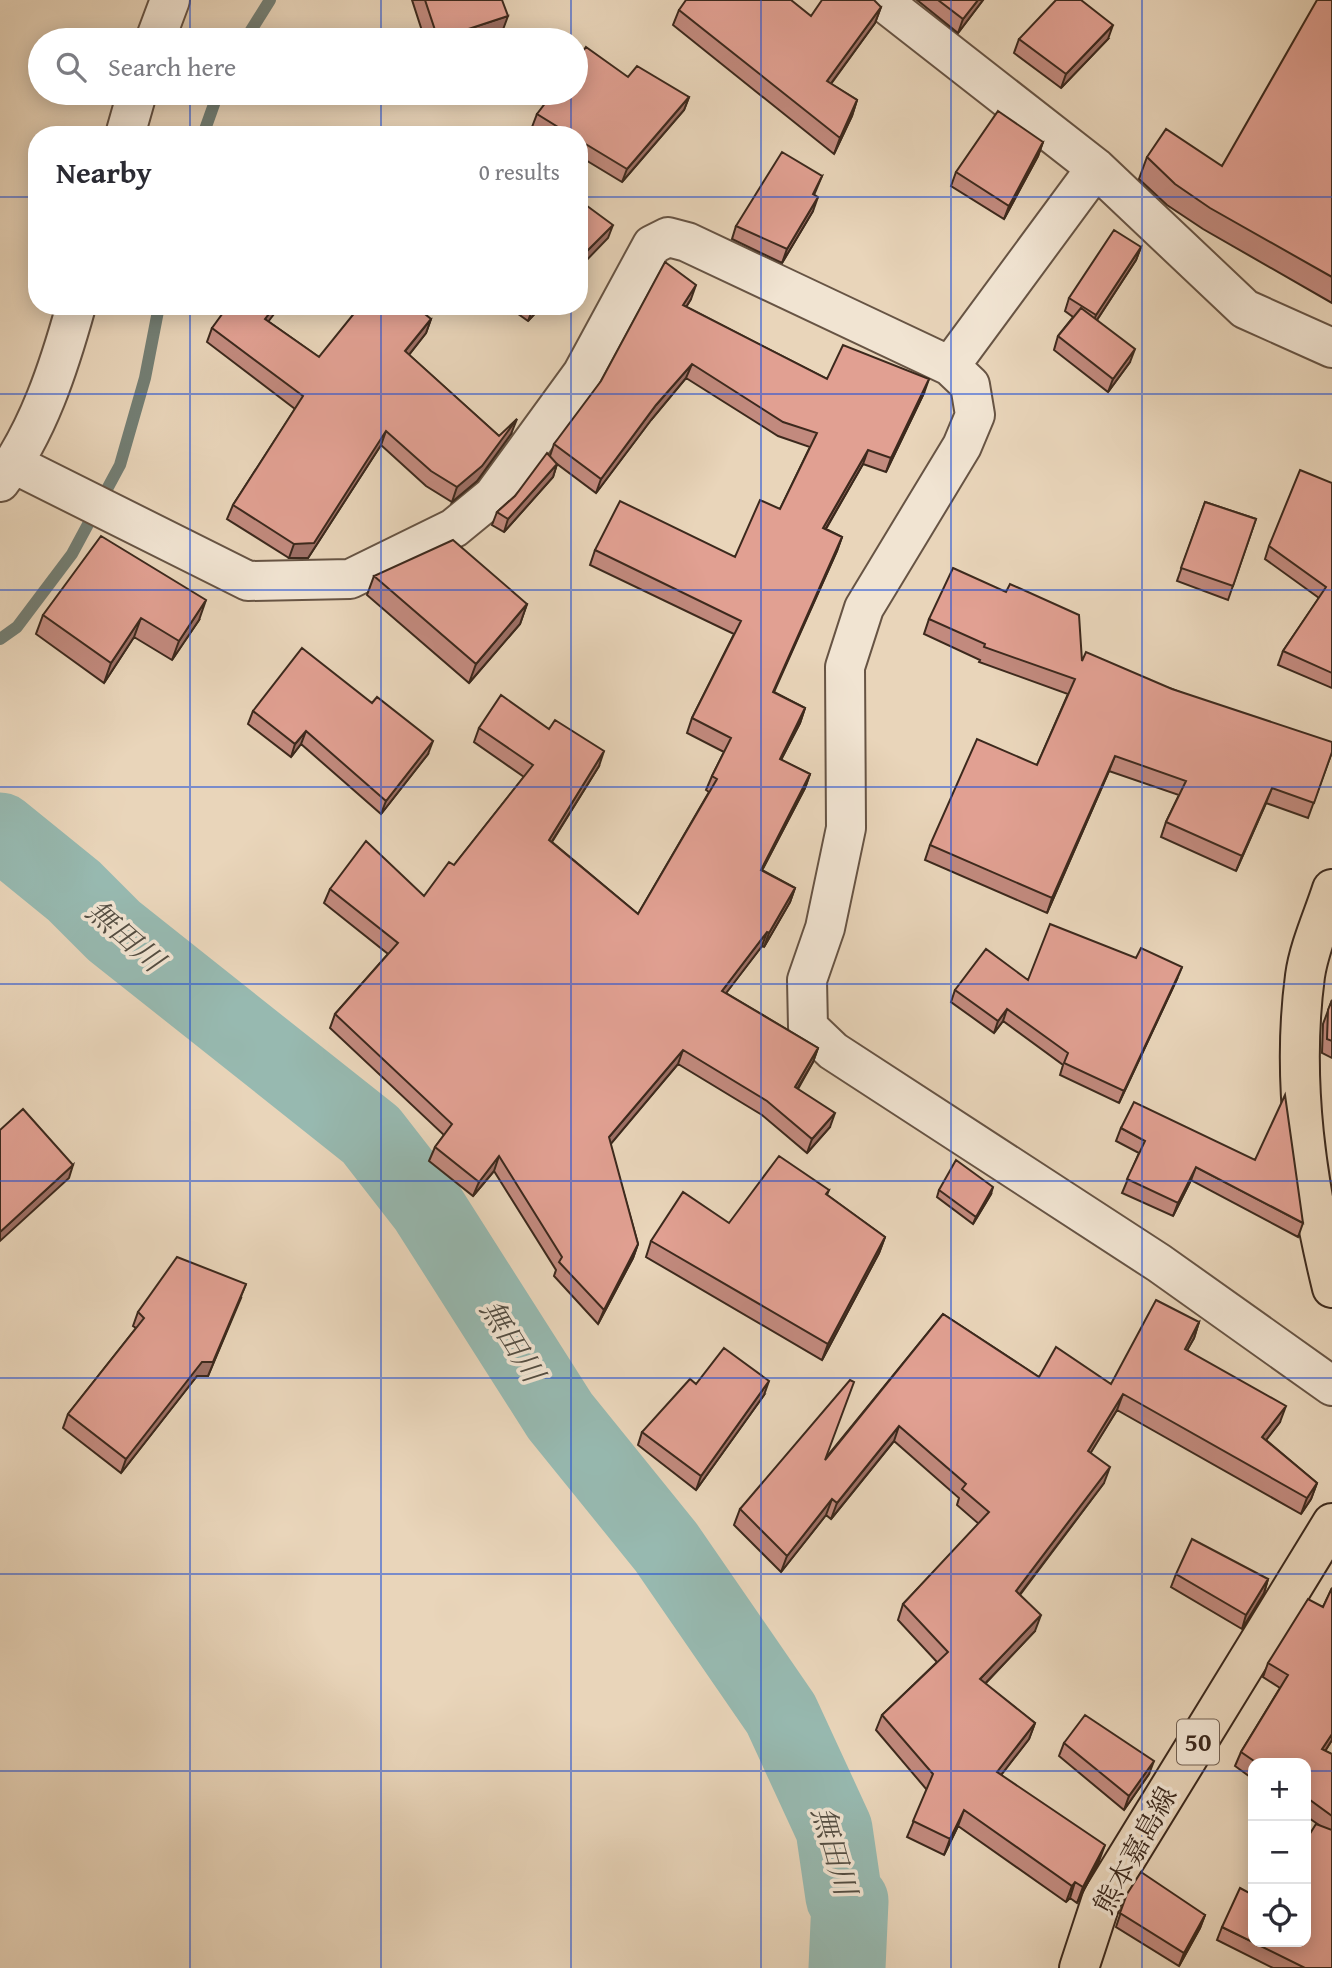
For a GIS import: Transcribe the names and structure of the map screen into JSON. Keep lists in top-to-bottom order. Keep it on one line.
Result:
{"streets":{"main road":["50","熊本嘉島線"]},"water":["無田川"],"page":{"search":"Search here","heading":["Nearby","0 results"],"map_buttons":["+","−"]}}
